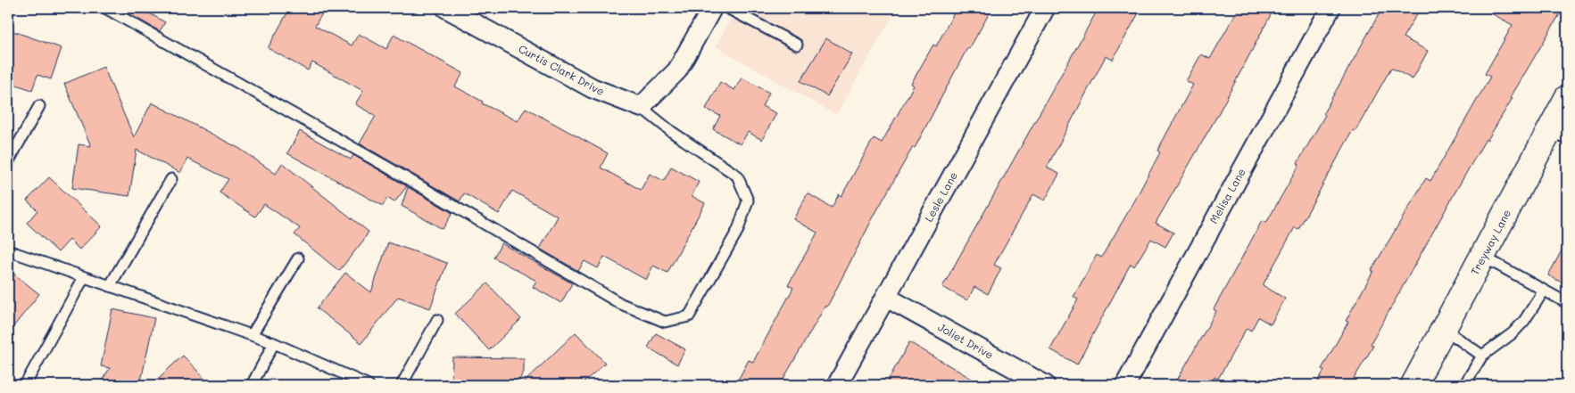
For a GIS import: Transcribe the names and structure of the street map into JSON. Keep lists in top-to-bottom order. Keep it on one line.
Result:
{"streets":{"street":["Curtis Clark Drive","Melisa Lane","Lesle Lane","Treyway Lane","Joliet Drive"]},"crossings":[["Lesle Lane","Joliet Drive"]]}
